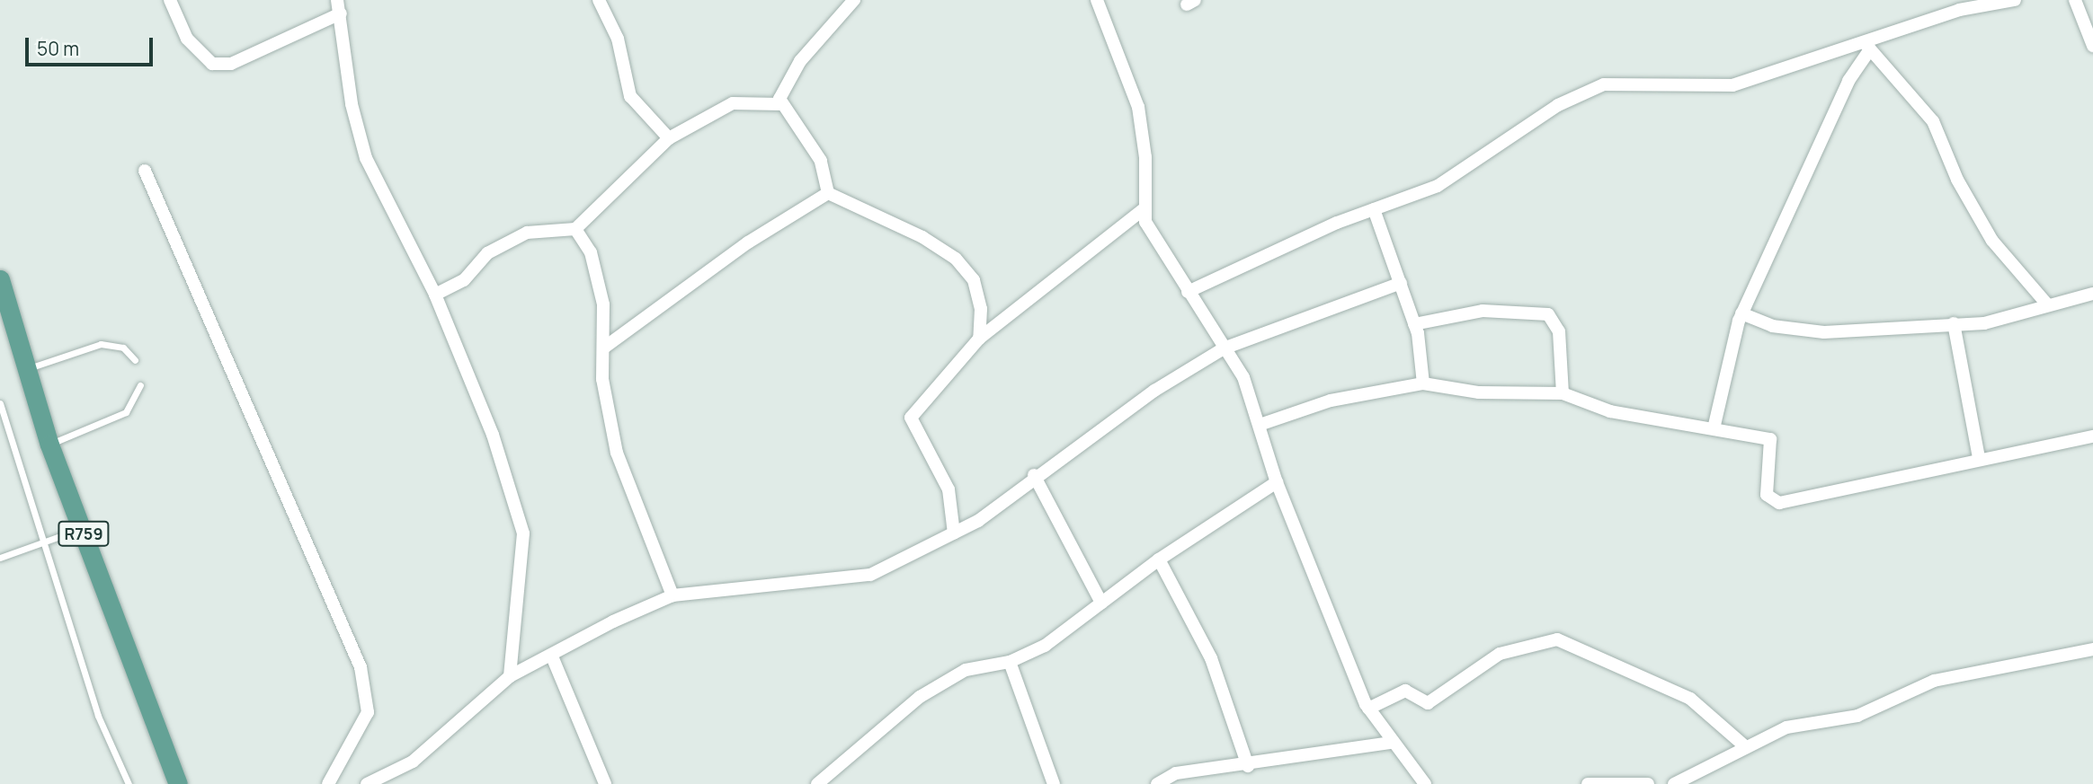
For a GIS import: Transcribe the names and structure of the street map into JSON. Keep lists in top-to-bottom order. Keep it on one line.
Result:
{"streets":{"main road":["R759"]},"scale_bar":"50 m"}
